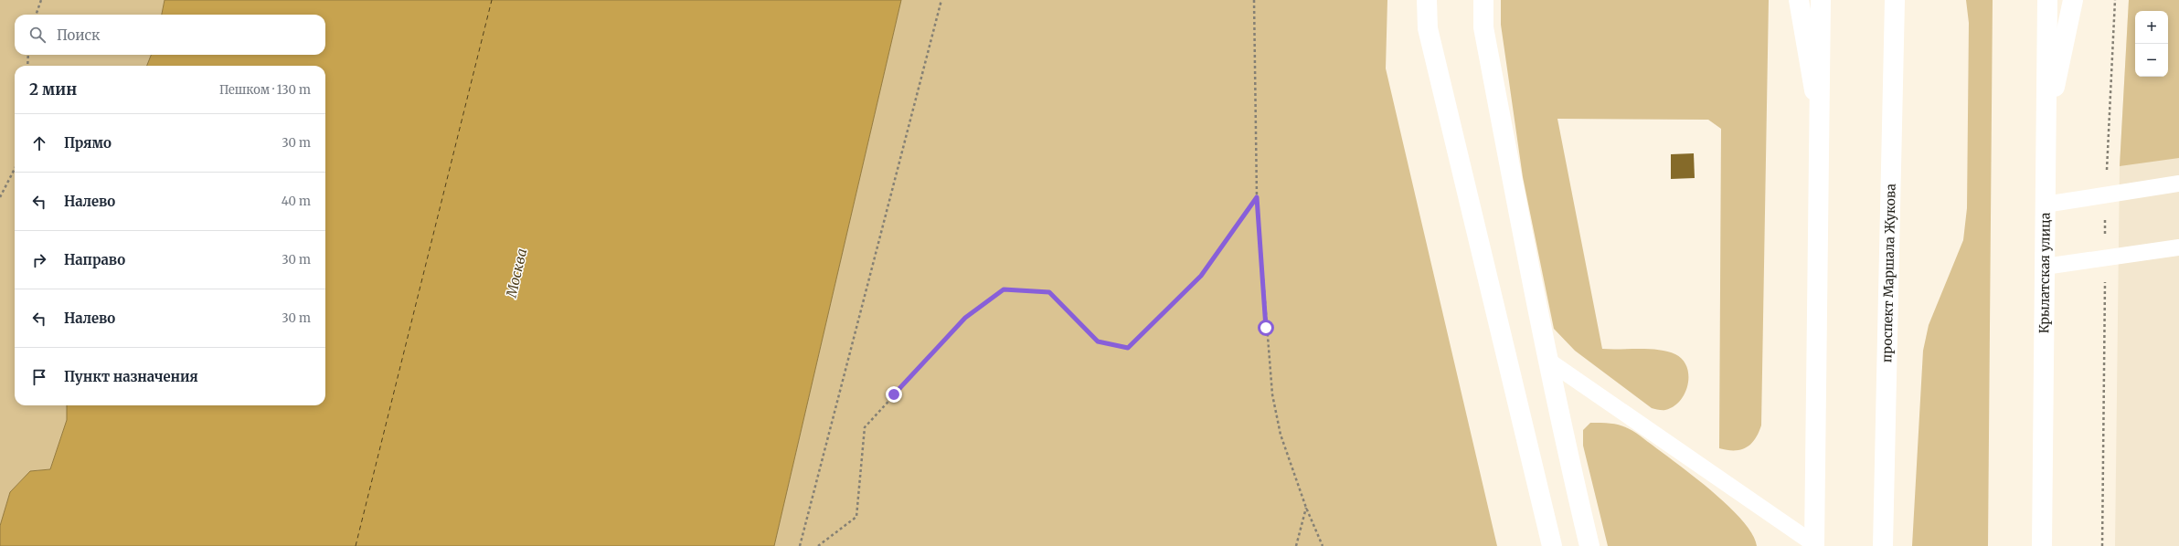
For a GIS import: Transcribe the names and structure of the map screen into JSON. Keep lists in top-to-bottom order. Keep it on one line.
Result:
{"streets":{"main road":["проспект Маршала Жукова","Крылатская улица"]},"water":["Москва"],"page":{"map_buttons":["+","−"],"search":"Поиск","heading":["2 мин","Пешком · 130 m"],"list":[["Прямо","30 m"],["Налево","40 m"],["Направо","30 m"],["Налево","30 m"],"Пункт назначения"]}}
